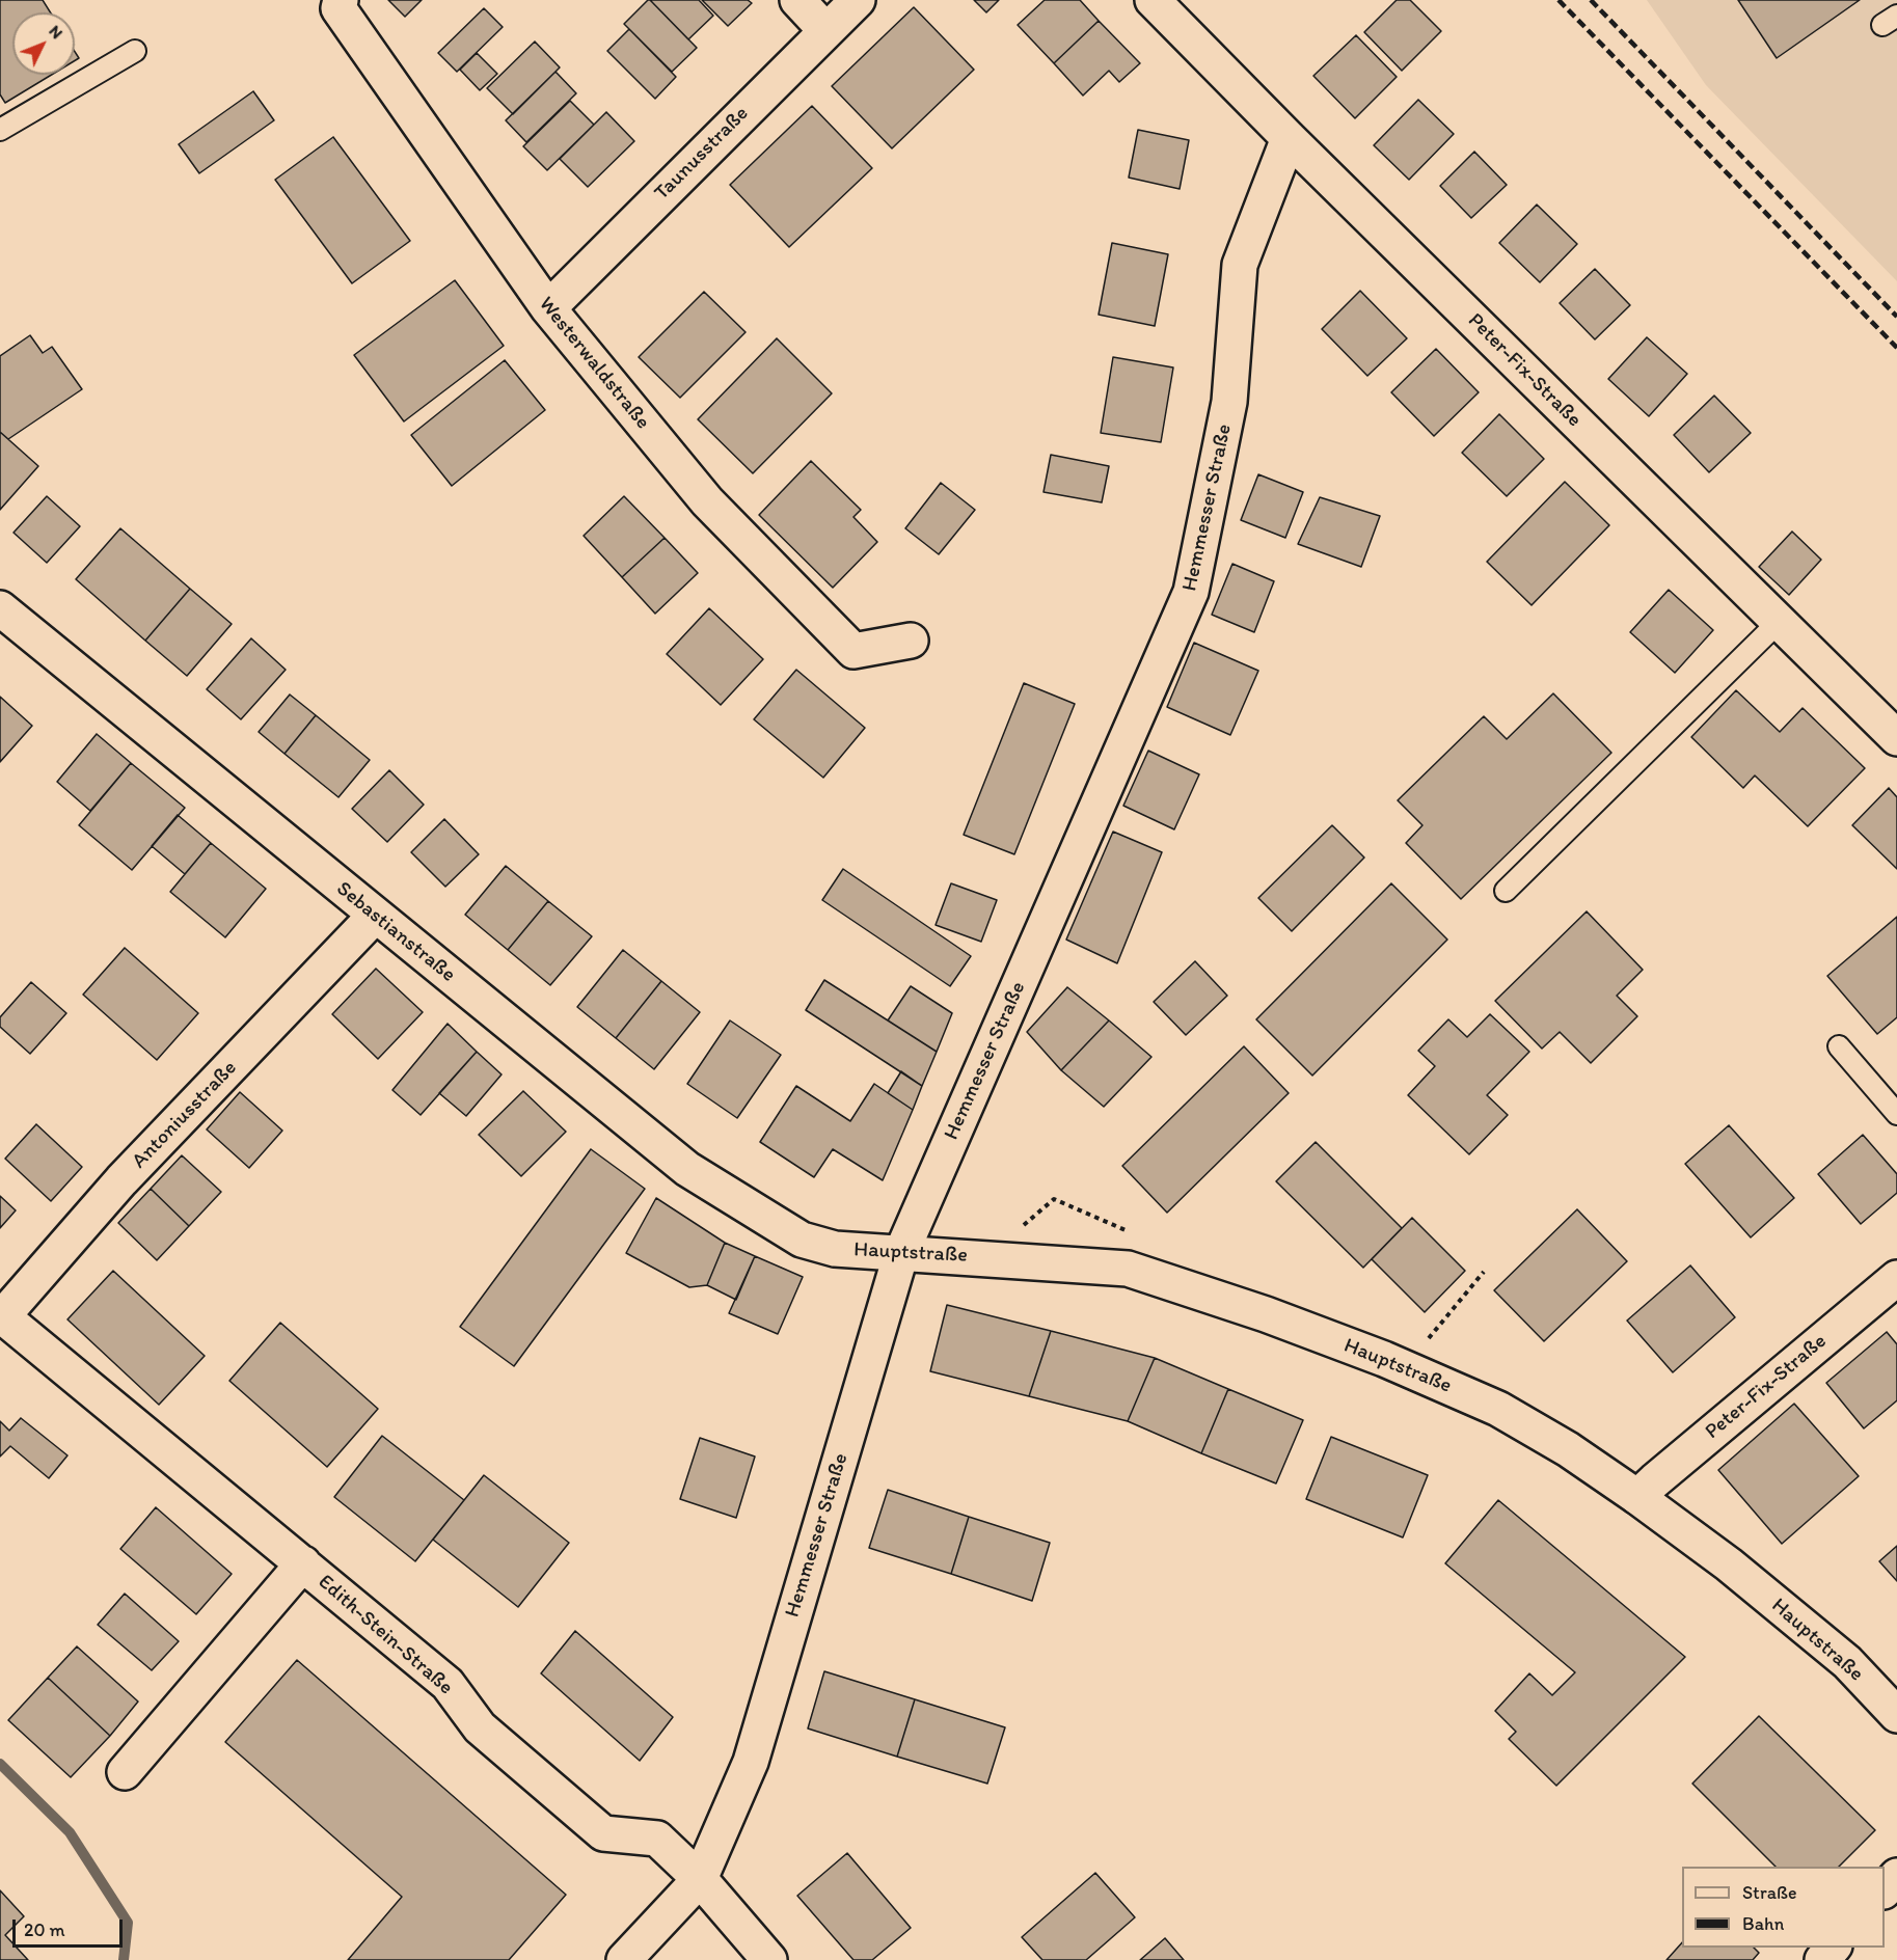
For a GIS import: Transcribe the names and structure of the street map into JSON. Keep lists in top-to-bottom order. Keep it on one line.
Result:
{"streets":{"street":["Taunusstraße","Westerwaldstraße","Peter-Fix-Straße","Hemmesser Straße","Sebastianstraße","Antoniusstraße","Hauptstraße","Edith-Stein-Straße"]},"crossings":[["Taunusstraße","Westerwaldstraße"],["Peter-Fix-Straße","Hemmesser Straße"],["Peter-Fix-Straße","Hauptstraße"],["Hemmesser Straße","Hauptstraße"],["Hemmesser Straße","Edith-Stein-Straße"],["Sebastianstraße","Antoniusstraße"],["Sebastianstraße","Hauptstraße"],["Antoniusstraße","Edith-Stein-Straße"]],"legend":["Straße","Bahn"],"scale_bar":"20 m","north":"top right"}
